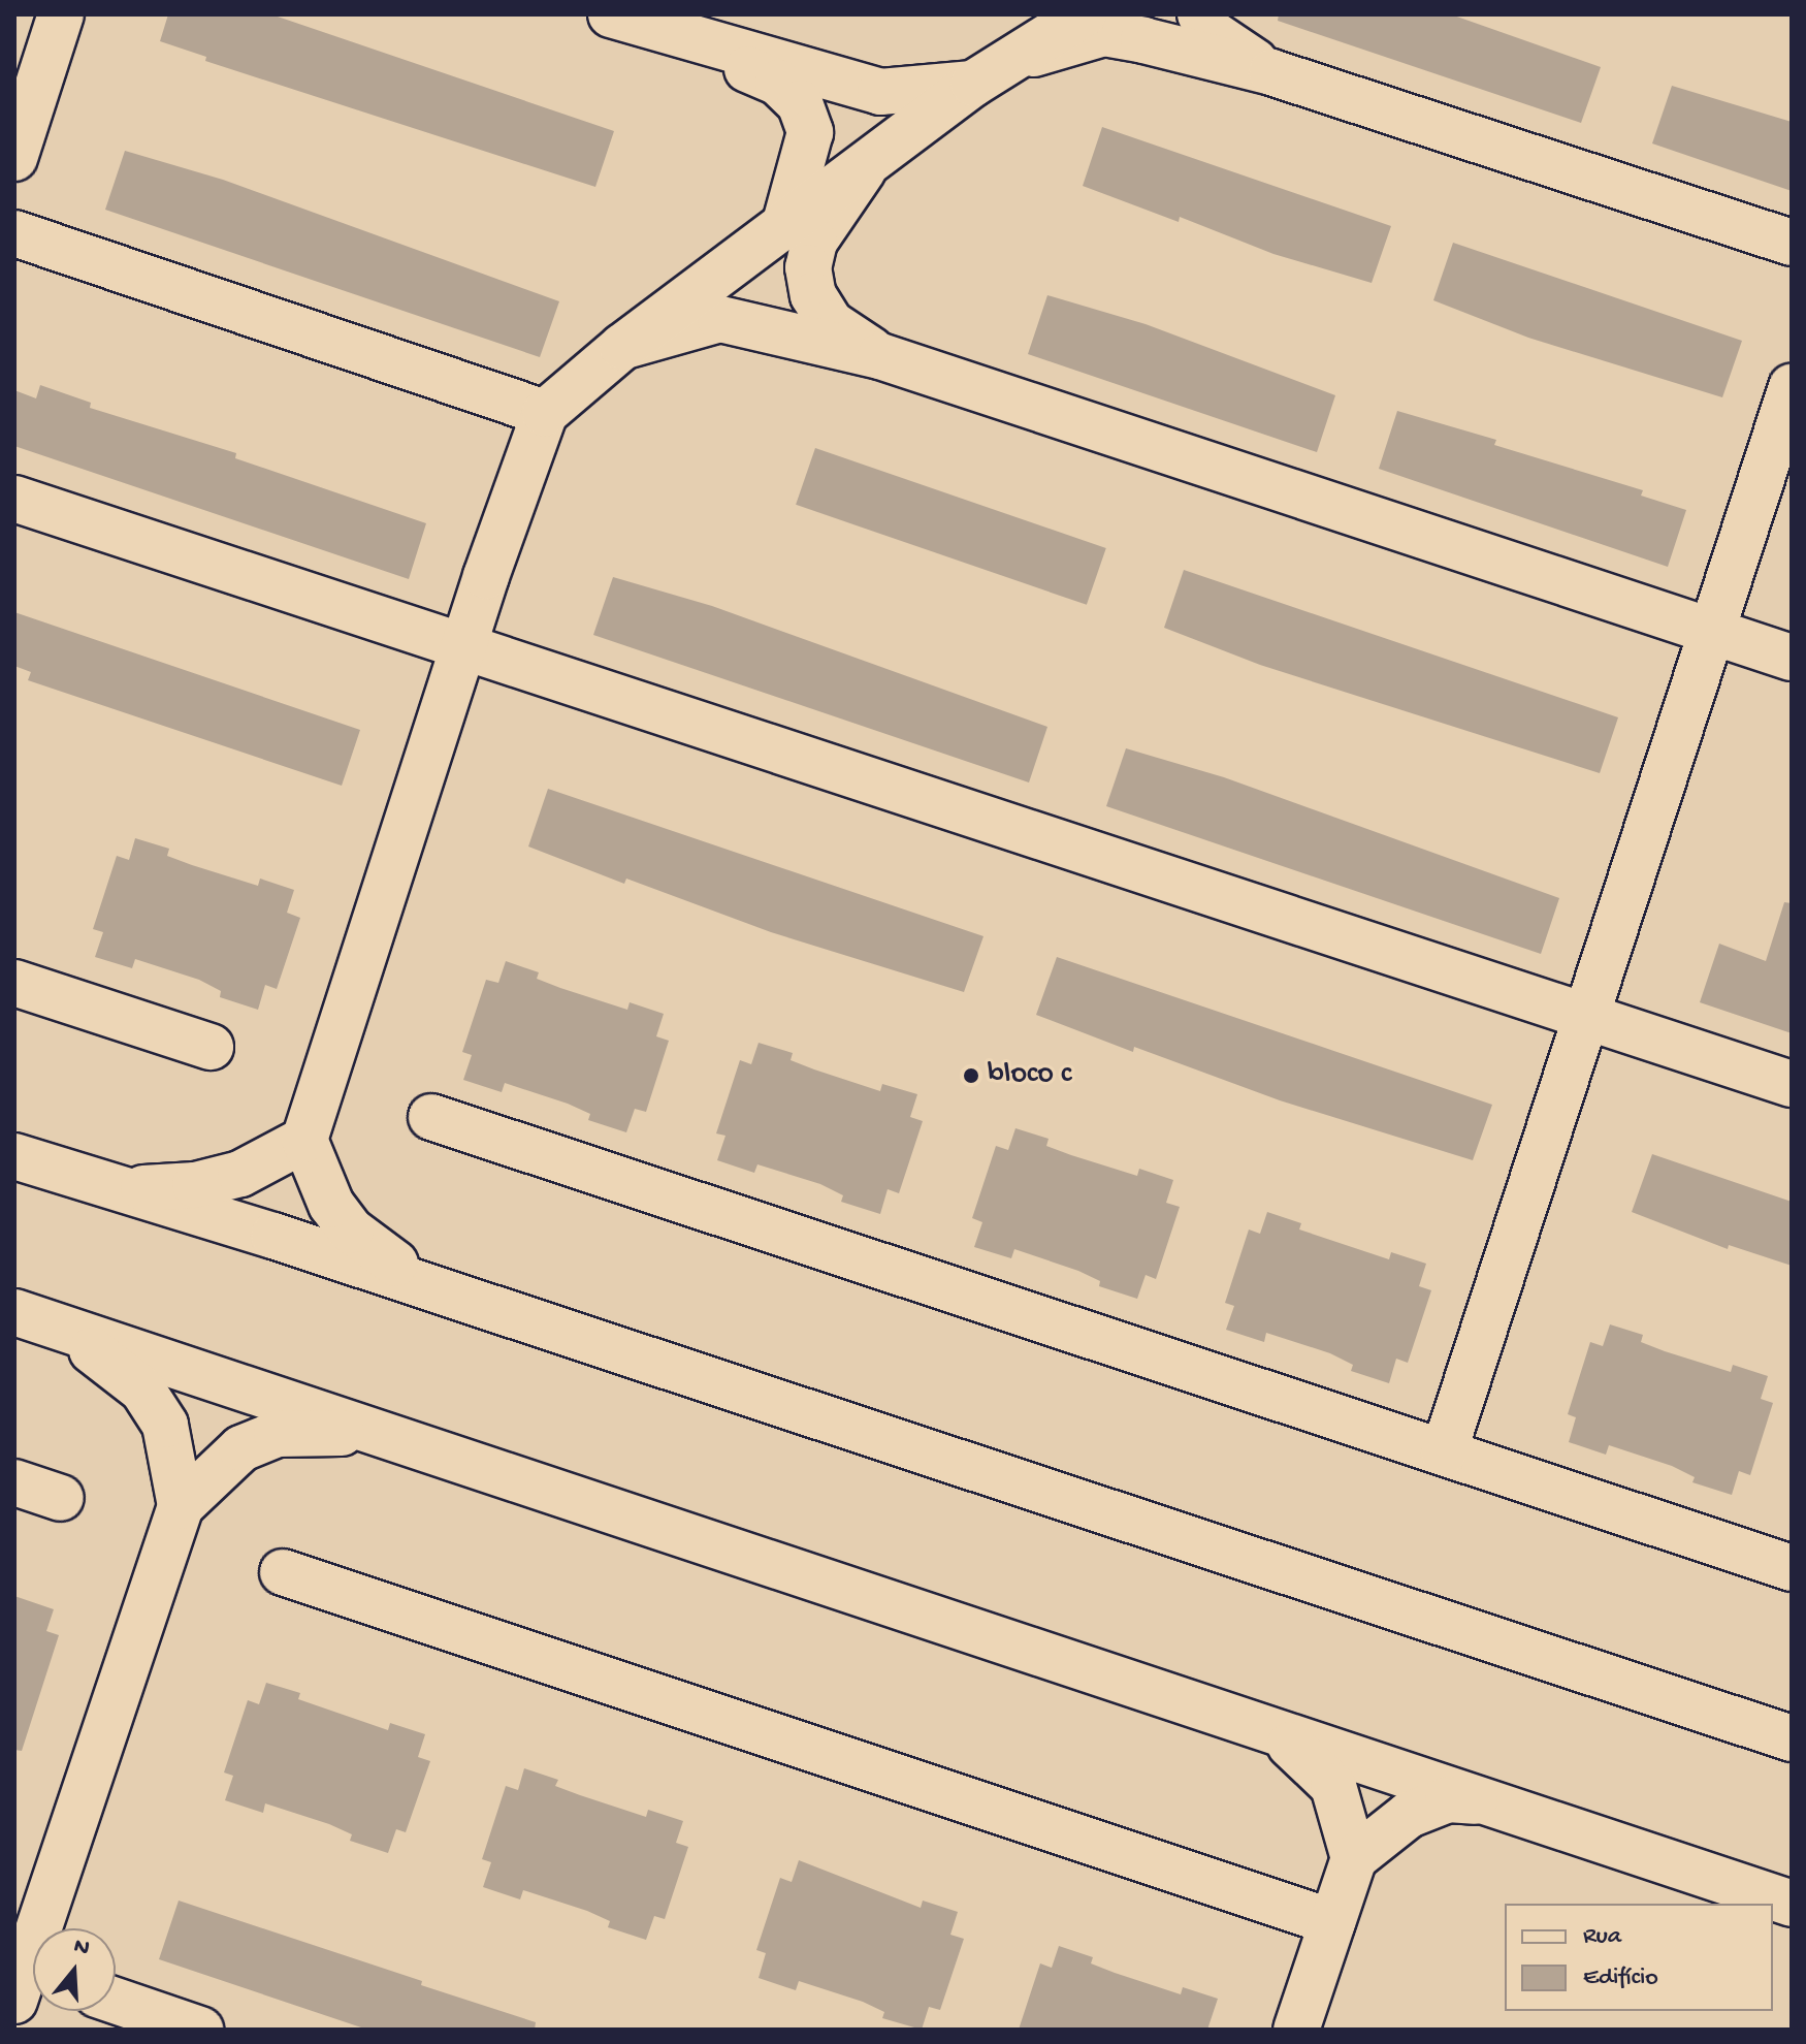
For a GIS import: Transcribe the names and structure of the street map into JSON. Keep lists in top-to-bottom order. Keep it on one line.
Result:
{"places":["bloco c"],"legend":["Rua","Edifício"],"north":"top"}
